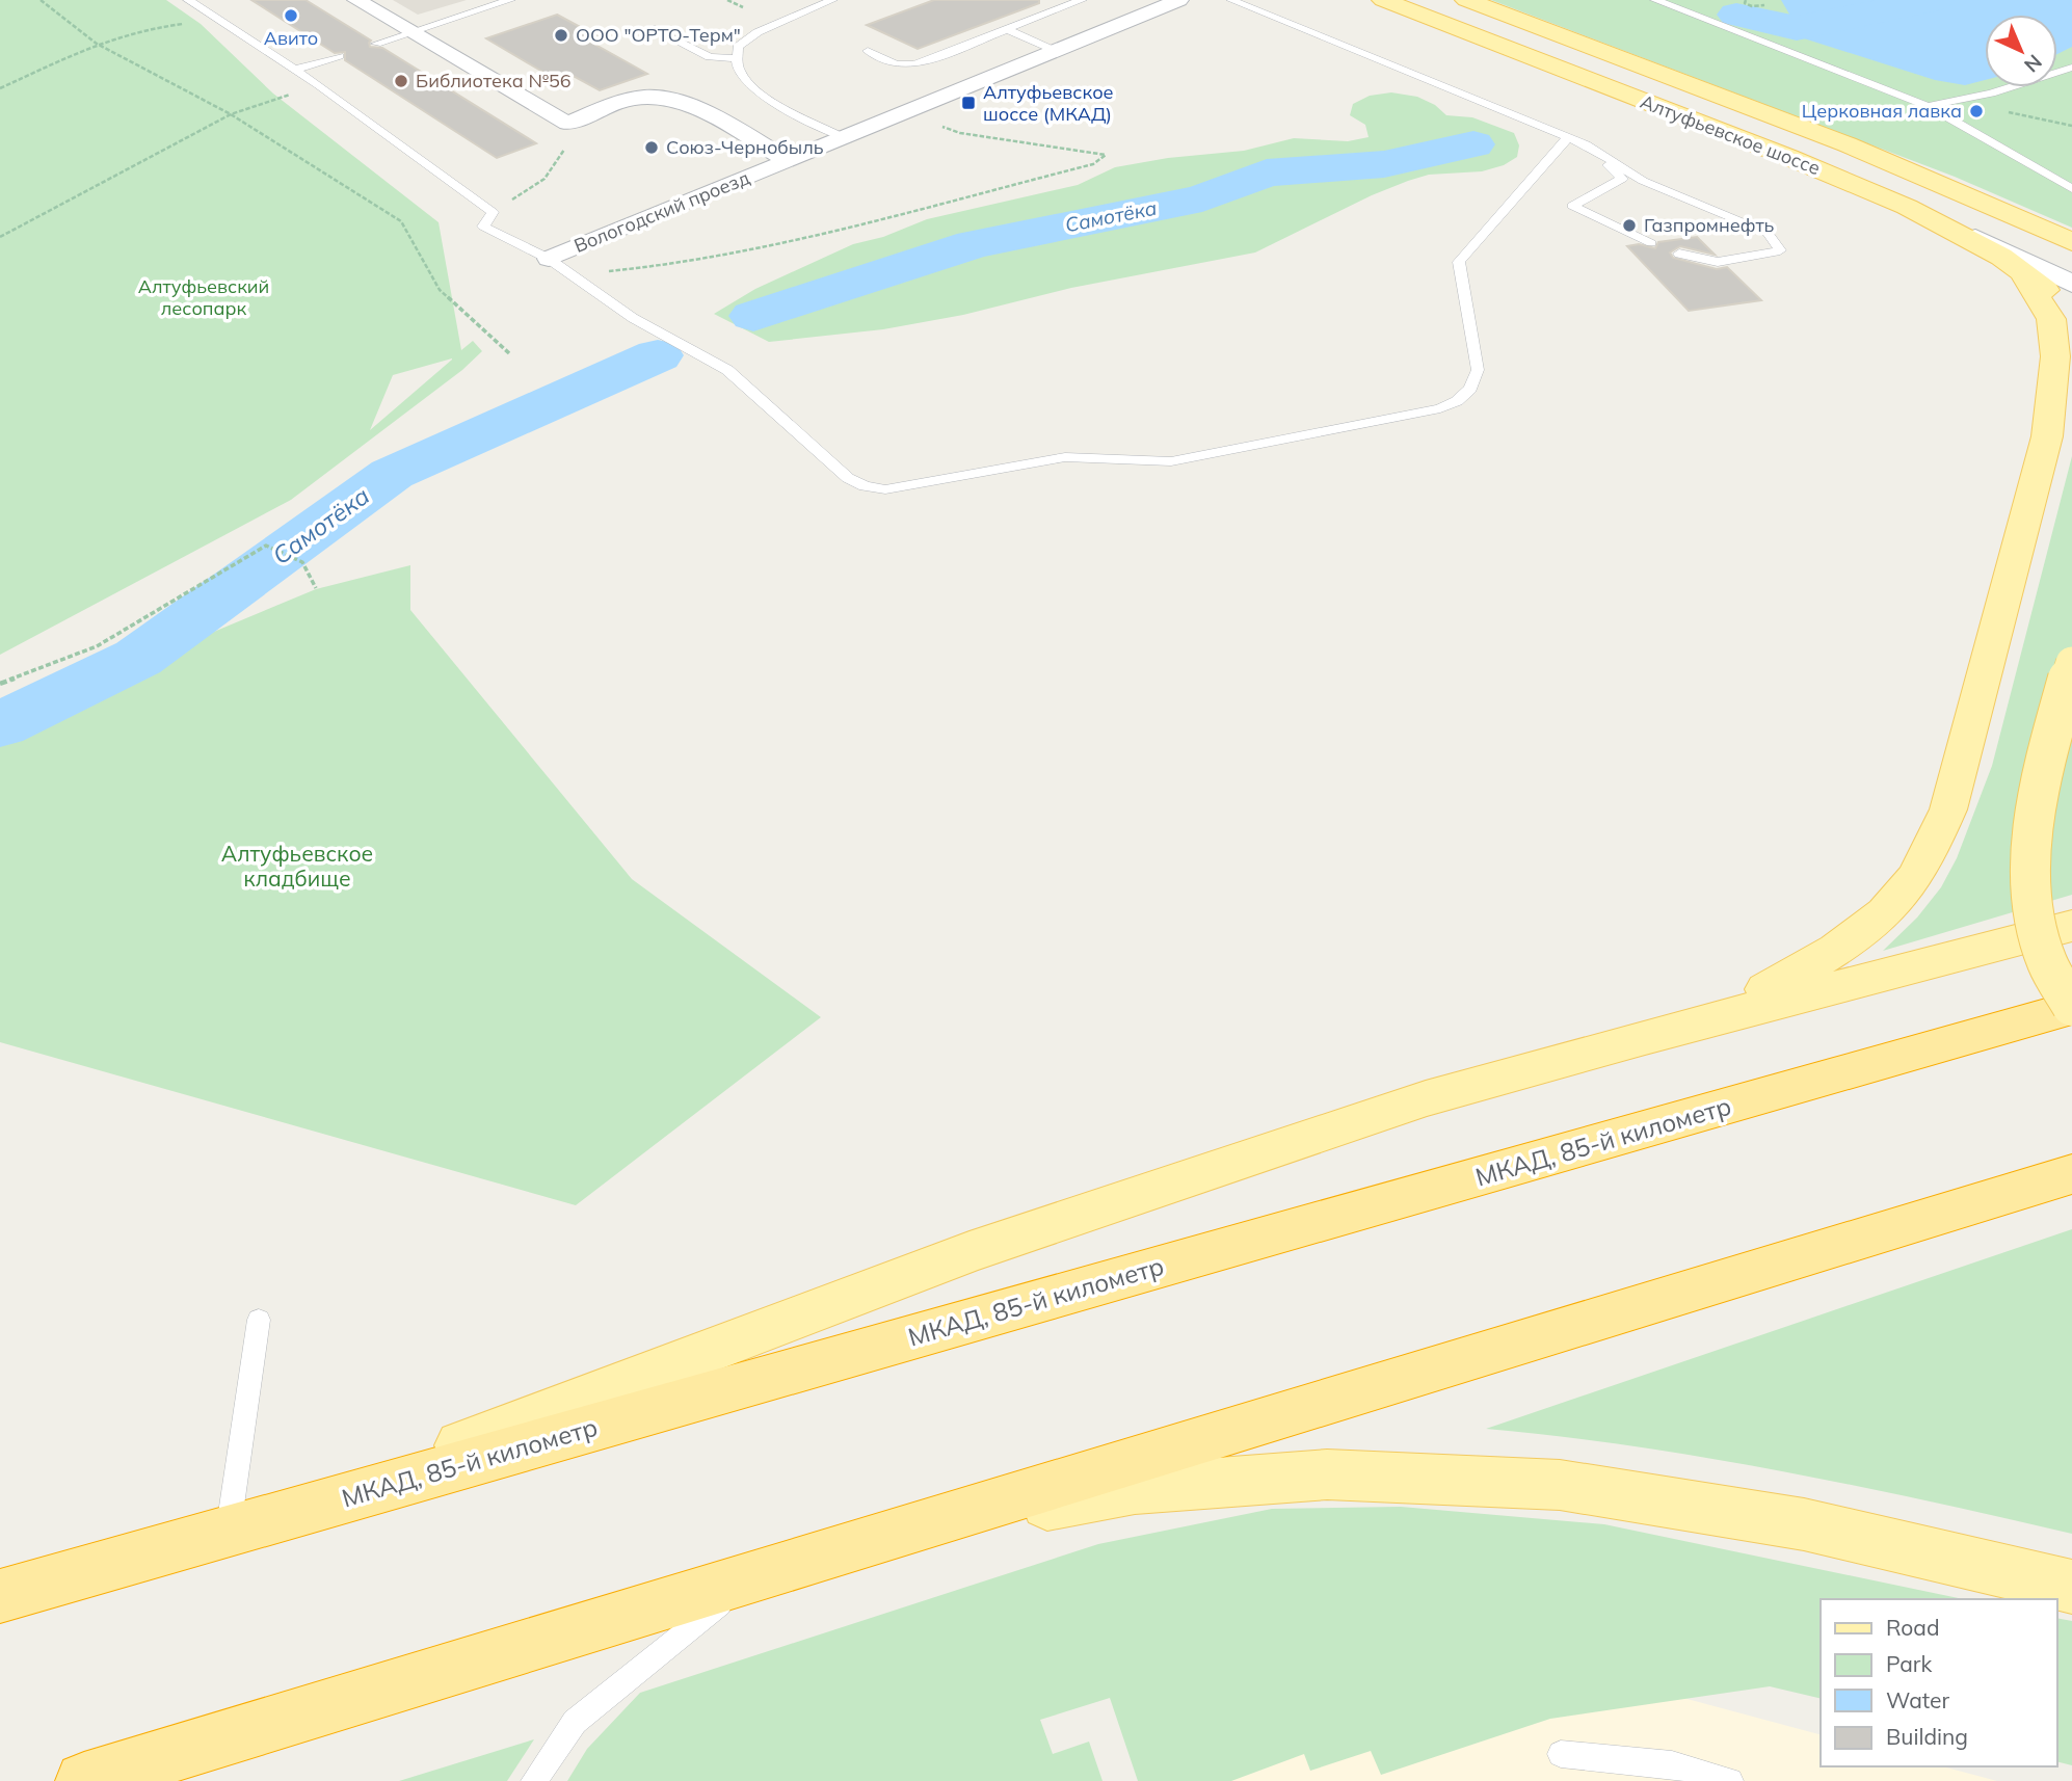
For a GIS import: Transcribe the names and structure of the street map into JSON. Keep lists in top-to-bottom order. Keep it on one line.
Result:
{"streets":{"highway":["МКАД, 85-й километр"],"main road":["Алтуфьевское шоссе"],"street":["Вологодский проезд"]},"water":["Самотёка"],"parks":["Алтуфьевский лесопарк","Алтуфьевское кладбище"],"places":{"other":["Авито","ООО \"ОРТО-Терм\"","Библиотека №56","Церковная лавка","Союз-Чернобыль","Газпромнефть"],"transit":["Алтуфьевское шоссе (МКАД)"]},"legend":["Road","Park","Water","Building"],"north":"bottom right"}
